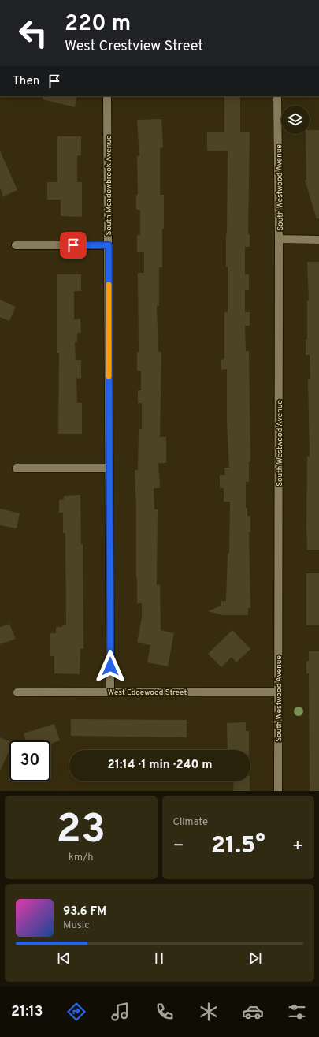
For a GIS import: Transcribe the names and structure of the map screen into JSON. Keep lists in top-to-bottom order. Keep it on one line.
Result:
{"streets":{"street":["South Meadowbrook Avenue","South Westwood Avenue","West Edgewood Street"]},"crossings":[["South Meadowbrook Avenue","West Edgewood Street"],["South Westwood Avenue","West Edgewood Street"]],"page":{"turn":["220 m","West Crestview Street"],"then":"Then","limit":"30","trip":"21:14 · 1 min · 240 m","tile":[["23","km/h"],"Climate"],"heat":["−","21.5°","+"],"song":["93.6 FM","Music"],"tabs":"21:13"}}
